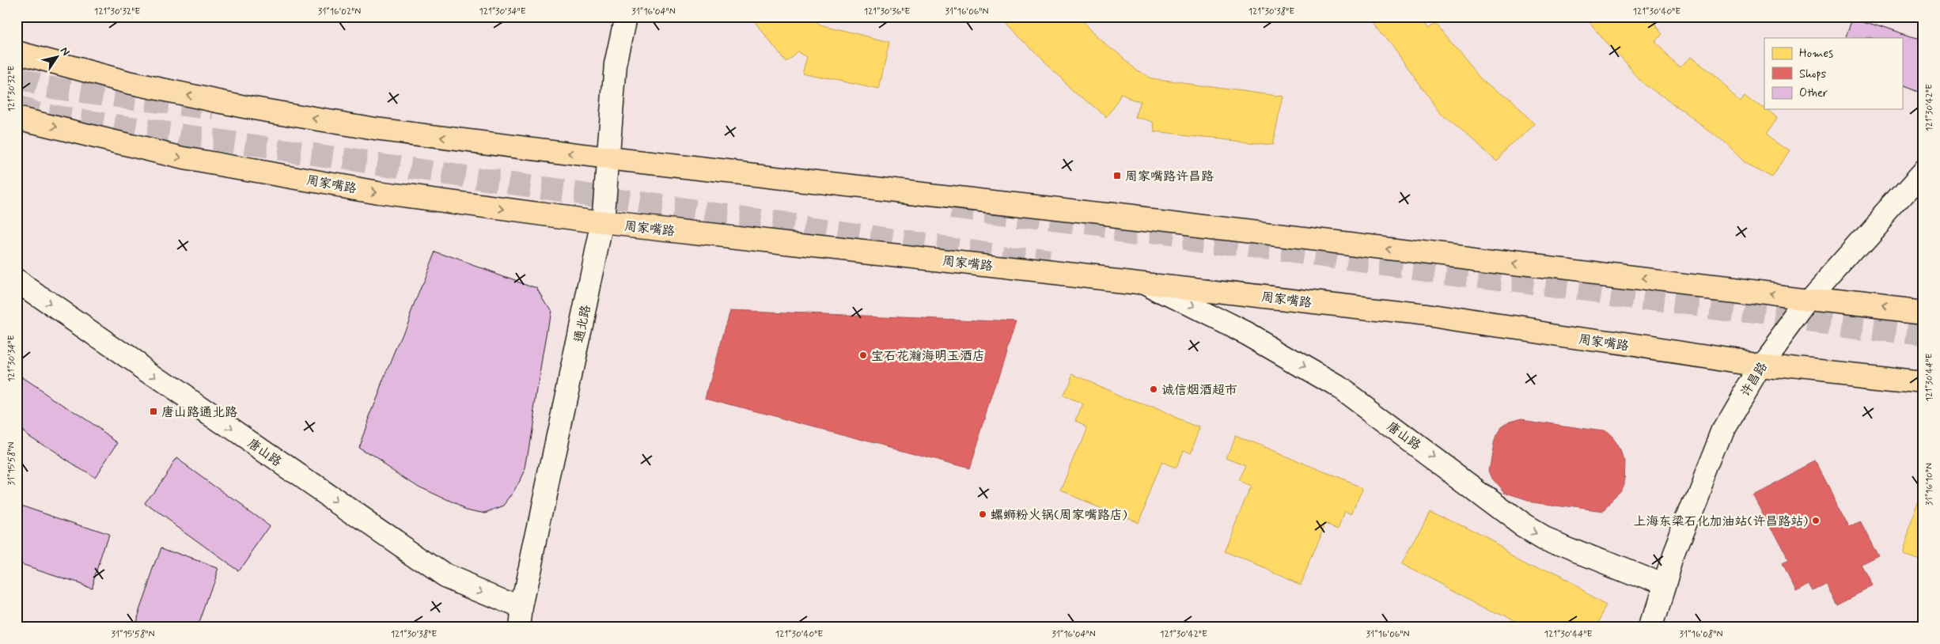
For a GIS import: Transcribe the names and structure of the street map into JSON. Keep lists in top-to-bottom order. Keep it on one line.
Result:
{"streets":{"main road":["周家嘴路"],"street":["通北路","许昌路","唐山路"]},"crossings":[["周家嘴路","通北路"],["周家嘴路","许昌路"],["周家嘴路","唐山路"],["通北路","唐山路"],["许昌路","唐山路"]],"one_way":["唐山路"],"places":{"transit":["周家嘴路许昌路","唐山路通北路"],"other":["宝石花瀚海明玉酒店","诚信烟酒超市","螺蛳粉火锅(周家嘴路店)","上海东梁石化加油站(许昌路站)"]},"legend":["Homes","Shops","Other"],"north":"top right","coordinates":["121°30'32\"E","31°16'02\"N","121°30'34\"E","31°16'04\"N","121°30'36\"E","31°16'06\"N","121°30'38\"E","121°30'40\"E","121°30'42\"E","121°30'44\"E","31°15'58\"N","31°16'10\"N","31°16'08\"N"]}
